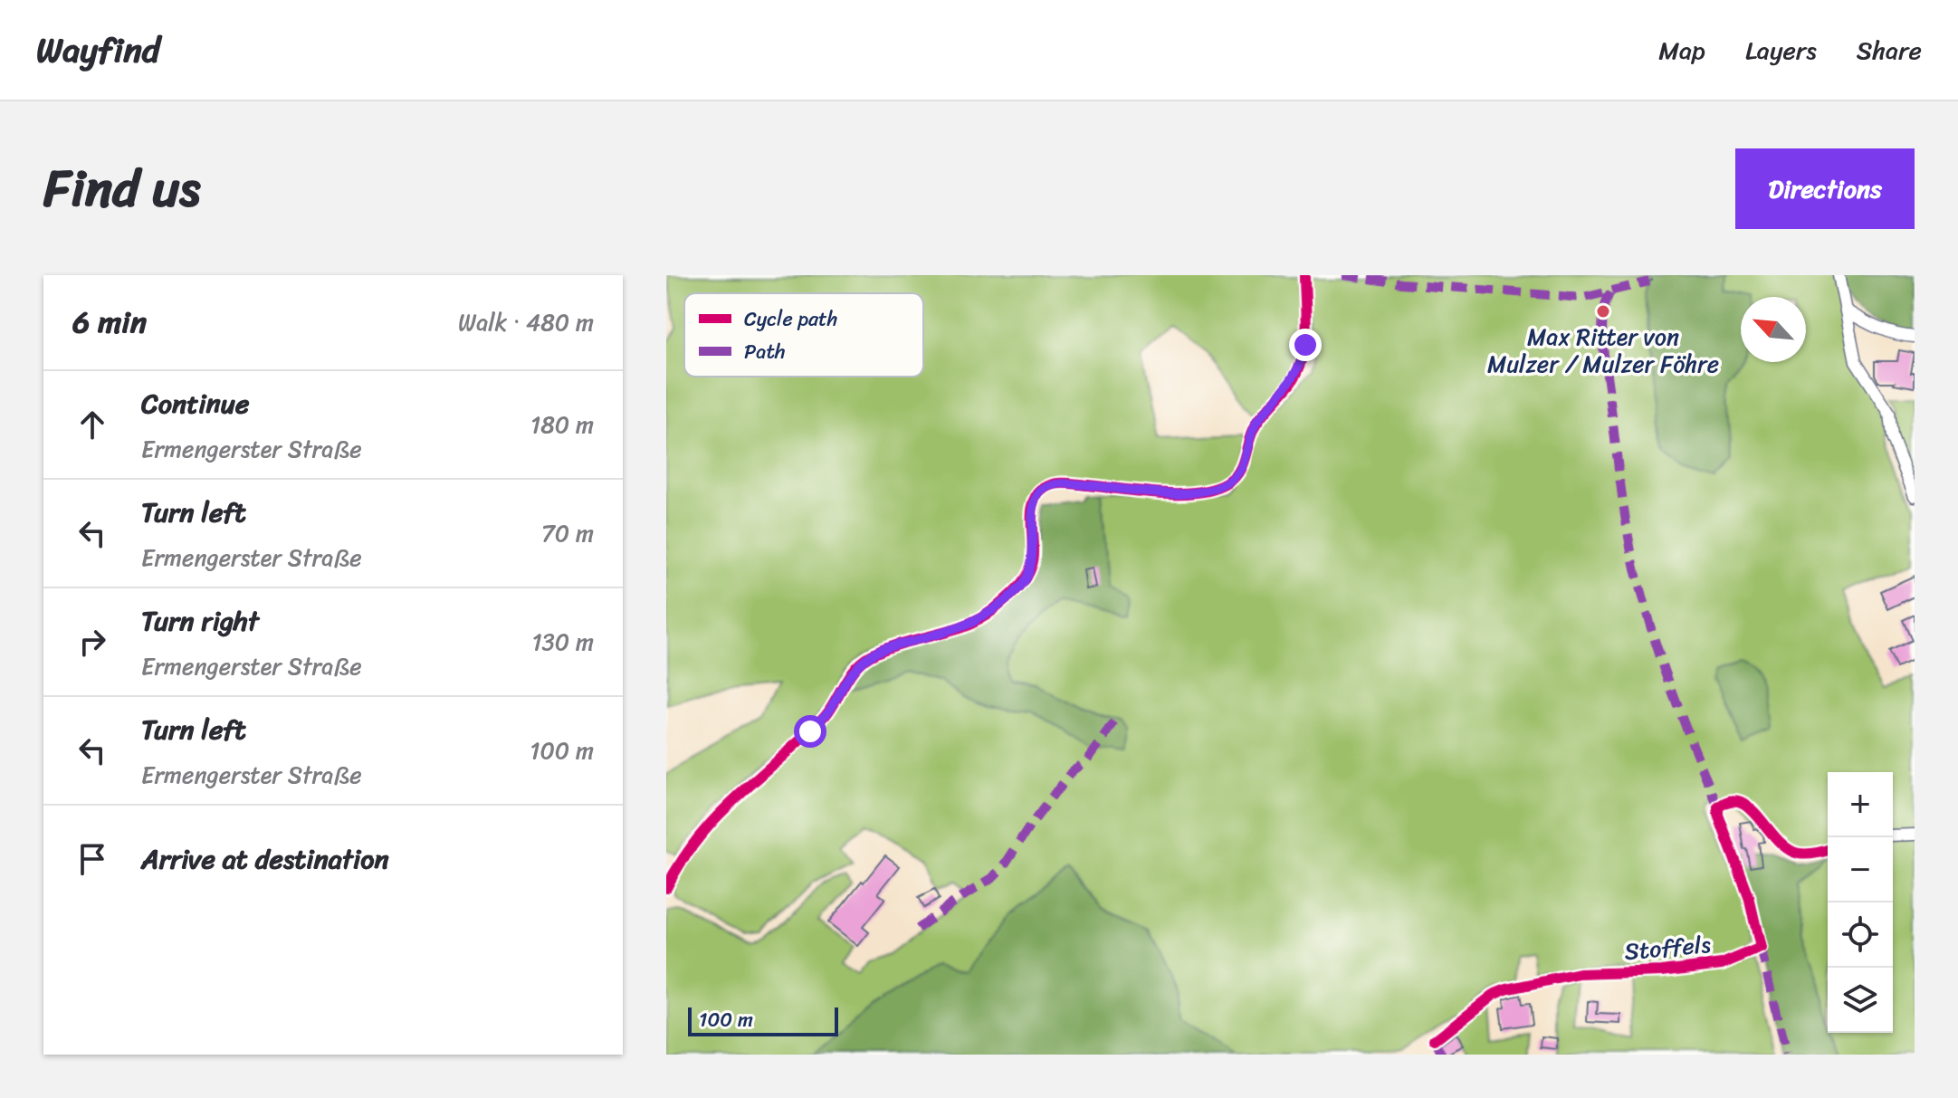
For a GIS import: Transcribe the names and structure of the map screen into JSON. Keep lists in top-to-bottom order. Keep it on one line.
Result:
{"streets":{"street":["Stoffels"]},"places":["Max Ritter von Mulzer / Mulzer Föhre"],"legend":["Cycle path","Path"],"scale_bar":"100 m","north":"top left","page":{"header":"Wayfind","nav":["Map","Layers","Share"],"title":"Find us","buttons":"Directions","heading":["6 min","Walk · 480 m"],"list":[["Continue","Ermengerster Straße","180 m"],["Turn left","Ermengerster Straße","70 m"],["Turn right","Ermengerster Straße","130 m"],["Turn left","Ermengerster Straße","100 m"],"Arrive at destination"],"map_buttons":["+","−"],"scale":"100 m"}}
